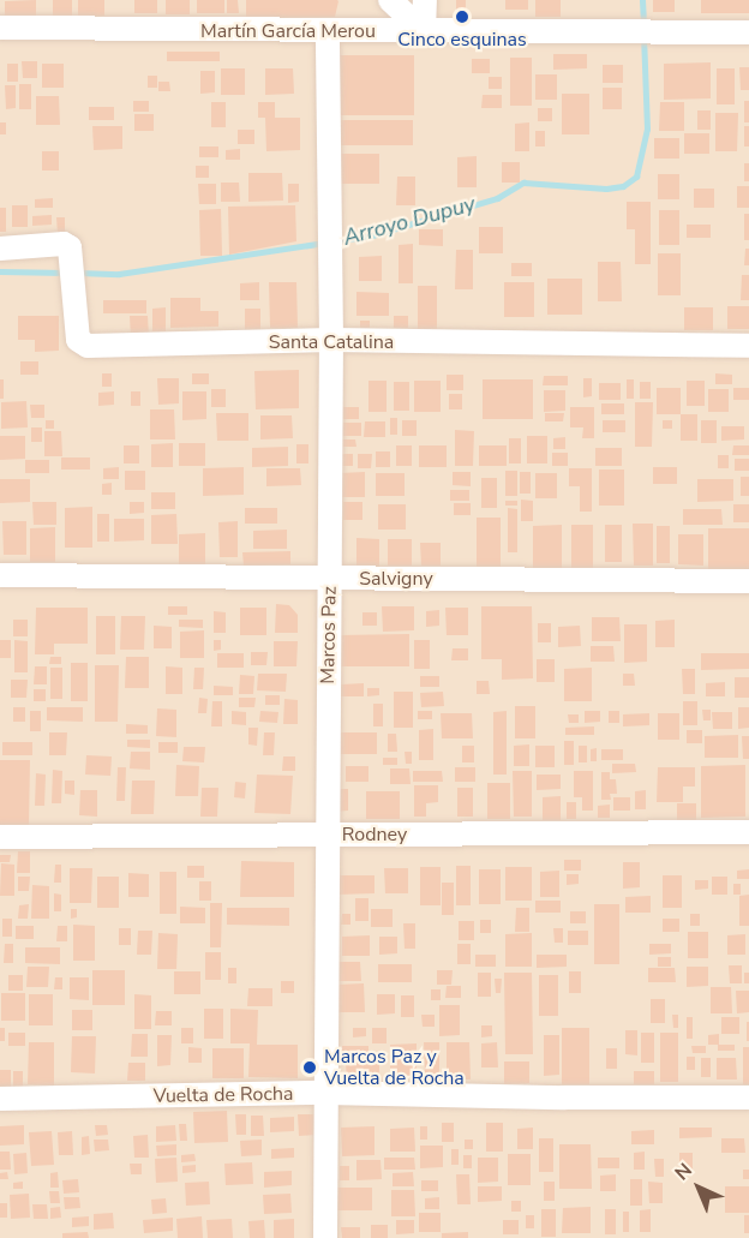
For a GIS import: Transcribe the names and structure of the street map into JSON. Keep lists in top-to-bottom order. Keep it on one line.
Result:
{"streets":{"street":["Martín García Merou","Santa Catalina","Salvigny","Marcos Paz","Rodney","Vuelta de Rocha"]},"crossings":[["Martín García Merou","Marcos Paz"],["Santa Catalina","Marcos Paz"],["Salvigny","Marcos Paz"],["Marcos Paz","Rodney"],["Marcos Paz","Vuelta de Rocha"]],"water":["Arroyo Dupuy"],"places":["Cinco esquinas","Marcos Paz y Vuelta de Rocha"],"north":"top left"}
